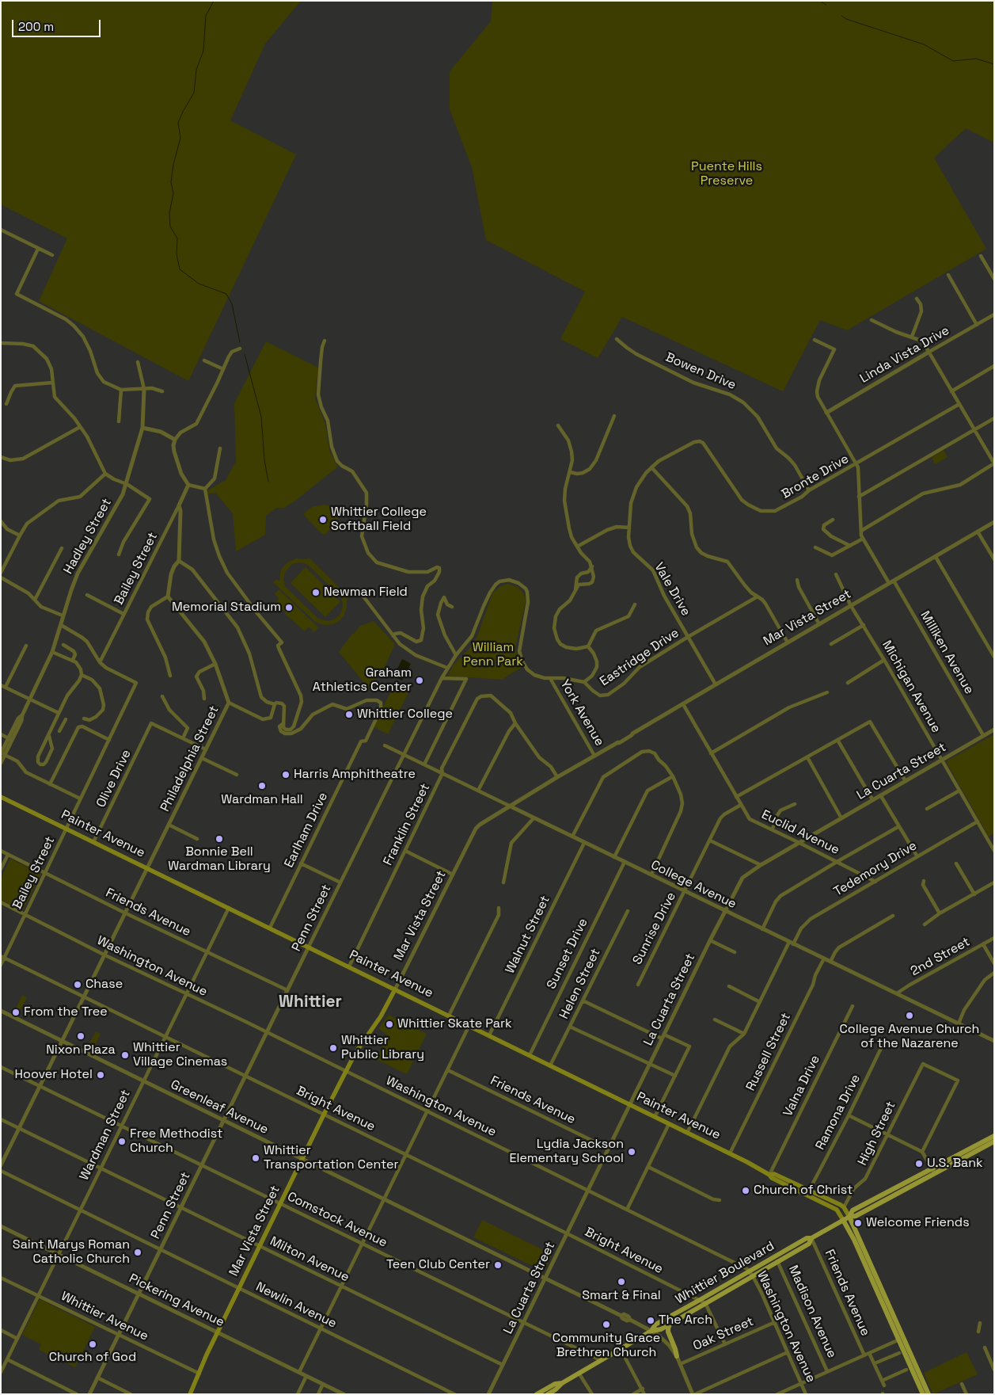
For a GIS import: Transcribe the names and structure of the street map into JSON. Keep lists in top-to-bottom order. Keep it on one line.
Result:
{"streets":{"main road":["Mar Vista Street","Painter Avenue","Whittier Boulevard"],"street":["Linda Vista Drive","Bowen Drive","Bronte Drive","Hadley Street","Bailey Street","Vale Drive","Milliken Avenue","Eastridge Drive","Michigan Avenue","York Avenue","Philadelphia Street","La Cuarta Street","Olive Drive","Franklin Street","Earlham Drive","Euclid Avenue","Tedemory Drive","College Avenue","Friends Avenue","Penn Street","Sunrise Drive","Walnut Street","Sunset Drive","2nd Street","Washington Avenue","Helen Street","Russell Street","Valna Drive","Greenleaf Avenue","Bright Avenue","Ramona Drive","High Street","Wardman Street","Comstock Avenue","Milton Avenue","Pickering Avenue","Newlin Avenue","Madison Avenue","Whittier Avenue","Oak Street"]},"crossings":[["Bowen Drive","Bronte Drive"],["Bronte Drive","Vale Drive"],["Bailey Street","Painter Avenue"],["Bailey Street","Friends Avenue"],["Bailey Street","Washington Avenue"],["Bailey Street","Bright Avenue"],["Vale Drive","Mar Vista Street"],["Vale Drive","Eastridge Drive"],["Mar Vista Street","Milliken Avenue"],["Mar Vista Street","Michigan Avenue"],["Mar Vista Street","York Avenue"],["Mar Vista Street","Euclid Avenue"],["Mar Vista Street","Painter Avenue"],["Mar Vista Street","College Avenue"],["Mar Vista Street","Washington Avenue"],["Mar Vista Street","Greenleaf Avenue"],["Mar Vista Street","Bright Avenue"],["Mar Vista Street","Comstock Avenue"],["Mar Vista Street","Milton Avenue"],["Mar Vista Street","Pickering Avenue"],["Mar Vista Street","Newlin Avenue"],["Mar Vista Street","Whittier Avenue"],["Milliken Avenue","La Cuarta Street"],["Eastridge Drive","York Avenue"],["Eastridge Drive","Penn Street"],["Michigan Avenue","La Cuarta Street"],["Michigan Avenue","Tedemory Drive"],["York Avenue","Penn Street"],["Philadelphia Street","Painter Avenue"],["Philadelphia Street","Friends Avenue"],["Philadelphia Street","Washington Avenue"],["Philadelphia Street","Greenleaf Avenue"],["Philadelphia Street","Bright Avenue"],["Philadelphia Street","Comstock Avenue"],["Philadelphia Street","Milton Avenue"],["La Cuarta Street","Euclid Avenue"],["La Cuarta Street","Painter Avenue"],["La Cuarta Street","College Avenue"],["La Cuarta Street","Friends Avenue"],["La Cuarta Street","Washington Avenue"],["La Cuarta Street","Greenleaf Avenue"],["La Cuarta Street","Bright Avenue"],["La Cuarta Street","Comstock Avenue"],["La Cuarta Street","Milton Avenue"],["Olive Drive","Painter Avenue"],["Franklin Street","Painter Avenue"],["Franklin Street","College Avenue"],["Franklin Street","Penn Street"],["Earlham Drive","Painter Avenue"],["Euclid Avenue","Tedemory Drive"],["Euclid Avenue","Sunrise Drive"],["Painter Avenue","Tedemory Drive"],["Painter Avenue","Penn Street"],["Painter Avenue","Walnut Street"],["Painter Avenue","Sunset Drive"],["Painter Avenue","Helen Street"],["Painter Avenue","Russell Street"],["Painter Avenue","Valna Drive"],["Painter Avenue","Ramona Drive"],["Painter Avenue","High Street"],["Painter Avenue","Wardman Street"],["Painter Avenue","Whittier Boulevard"],["Tedemory Drive","College Avenue"],["College Avenue","Penn Street"],["College Avenue","Sunrise Drive"],["College Avenue","Walnut Street"],["College Avenue","Sunset Drive"],["College Avenue","2nd Street"],["College Avenue","Russell Street"],["Friends Avenue","Penn Street"],["Friends Avenue","Wardman Street"],["Friends Avenue","Whittier Boulevard"],["Penn Street","Washington Avenue"],["Penn Street","Greenleaf Avenue"],["Penn Street","Bright Avenue"],["Penn Street","Comstock Avenue"],["Penn Street","Milton Avenue"],["Penn Street","Pickering Avenue"],["Penn Street","Newlin Avenue"],["Penn Street","Whittier Avenue"],["Washington Avenue","Wardman Street"],["Washington Avenue","Whittier Boulevard"],["Washington Avenue","Oak Street"],["Greenleaf Avenue","Wardman Street"],["Greenleaf Avenue","Whittier Boulevard"],["Greenleaf Avenue","Oak Street"],["Bright Avenue","Wardman Street"],["Bright Avenue","Whittier Boulevard"],["Wardman Street","Comstock Avenue"],["Wardman Street","Milton Avenue"],["Wardman Street","Pickering Avenue"],["Wardman Street","Newlin Avenue"],["Wardman Street","Whittier Avenue"],["Comstock Avenue","Whittier Boulevard"],["Whittier Boulevard","Madison Avenue"]],"districts":["Whittier"],"parks":["Puente Hills Preserve","William Penn Park"],"places":["Whittier College Softball Field","Newman Field","Memorial Stadium","Graham Athletics Center","Whittier College","Harris Amphitheatre","Wardman Hall","Bonnie Bell Wardman Library","Chase","From the Tree","College Avenue Church of the Nazarene","Whittier Skate Park","Nixon Plaza","Whittier Public Library","Whittier Village Cinemas","Hoover Hotel","Free Methodist Church","Lydia Jackson Elementary School","Whittier Transportation Center","U.S. Bank","Church of Christ","Welcome Friends","Saint Marys Roman Catholic Church","Teen Club Center","Smart & Final","The Arch","Community Grace Brethren Church","Church of God"],"scale_bar":"200 m"}
